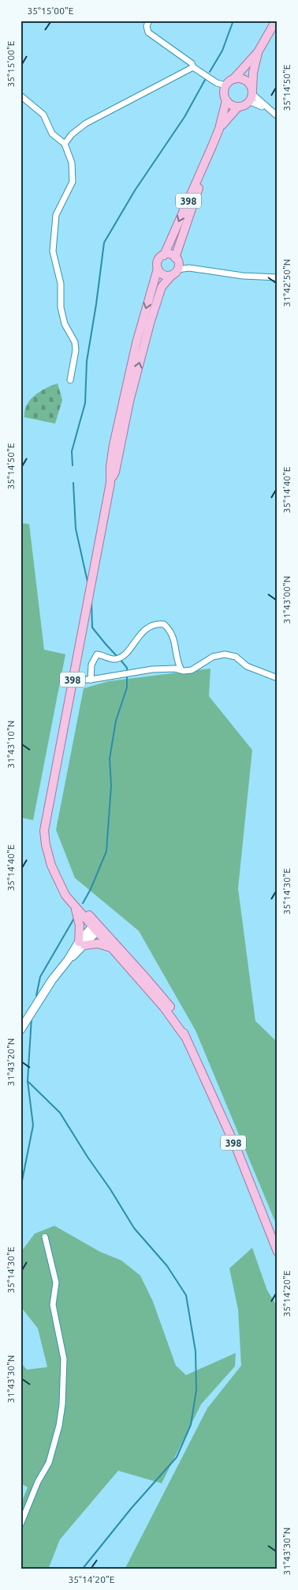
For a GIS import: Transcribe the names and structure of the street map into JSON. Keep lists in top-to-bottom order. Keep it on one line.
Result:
{"streets":{"main road":["398"]},"coordinates":["35°15'00\"E","35°14'50\"E","31°42'50\"N","35°14'40\"E","31°43'00\"N","31°43'10\"N","35°14'30\"E","31°43'20\"N","35°14'20\"E","31°43'30\"N"]}
